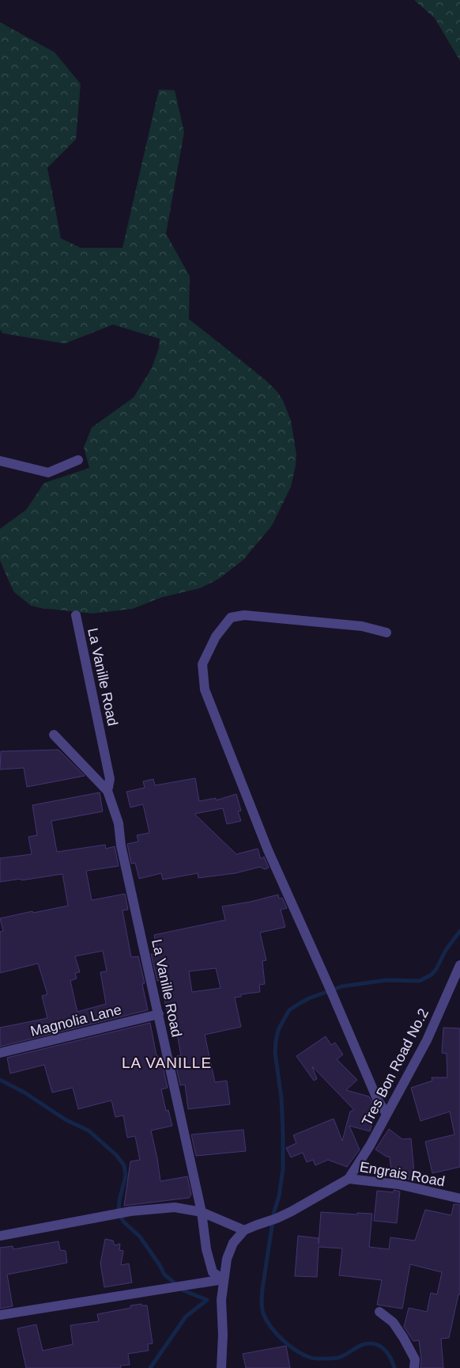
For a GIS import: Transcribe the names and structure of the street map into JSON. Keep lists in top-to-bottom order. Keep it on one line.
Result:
{"streets":{"street":["La Vanille Road","Magnolia Lane","Tres Bon Road No.2","Engrais Road"]},"crossings":[["La Vanille Road","Magnolia Lane"],["La Vanille Road","Engrais Road"],["Tres Bon Road No.2","Engrais Road"]],"districts":["LA VANILLE"]}
